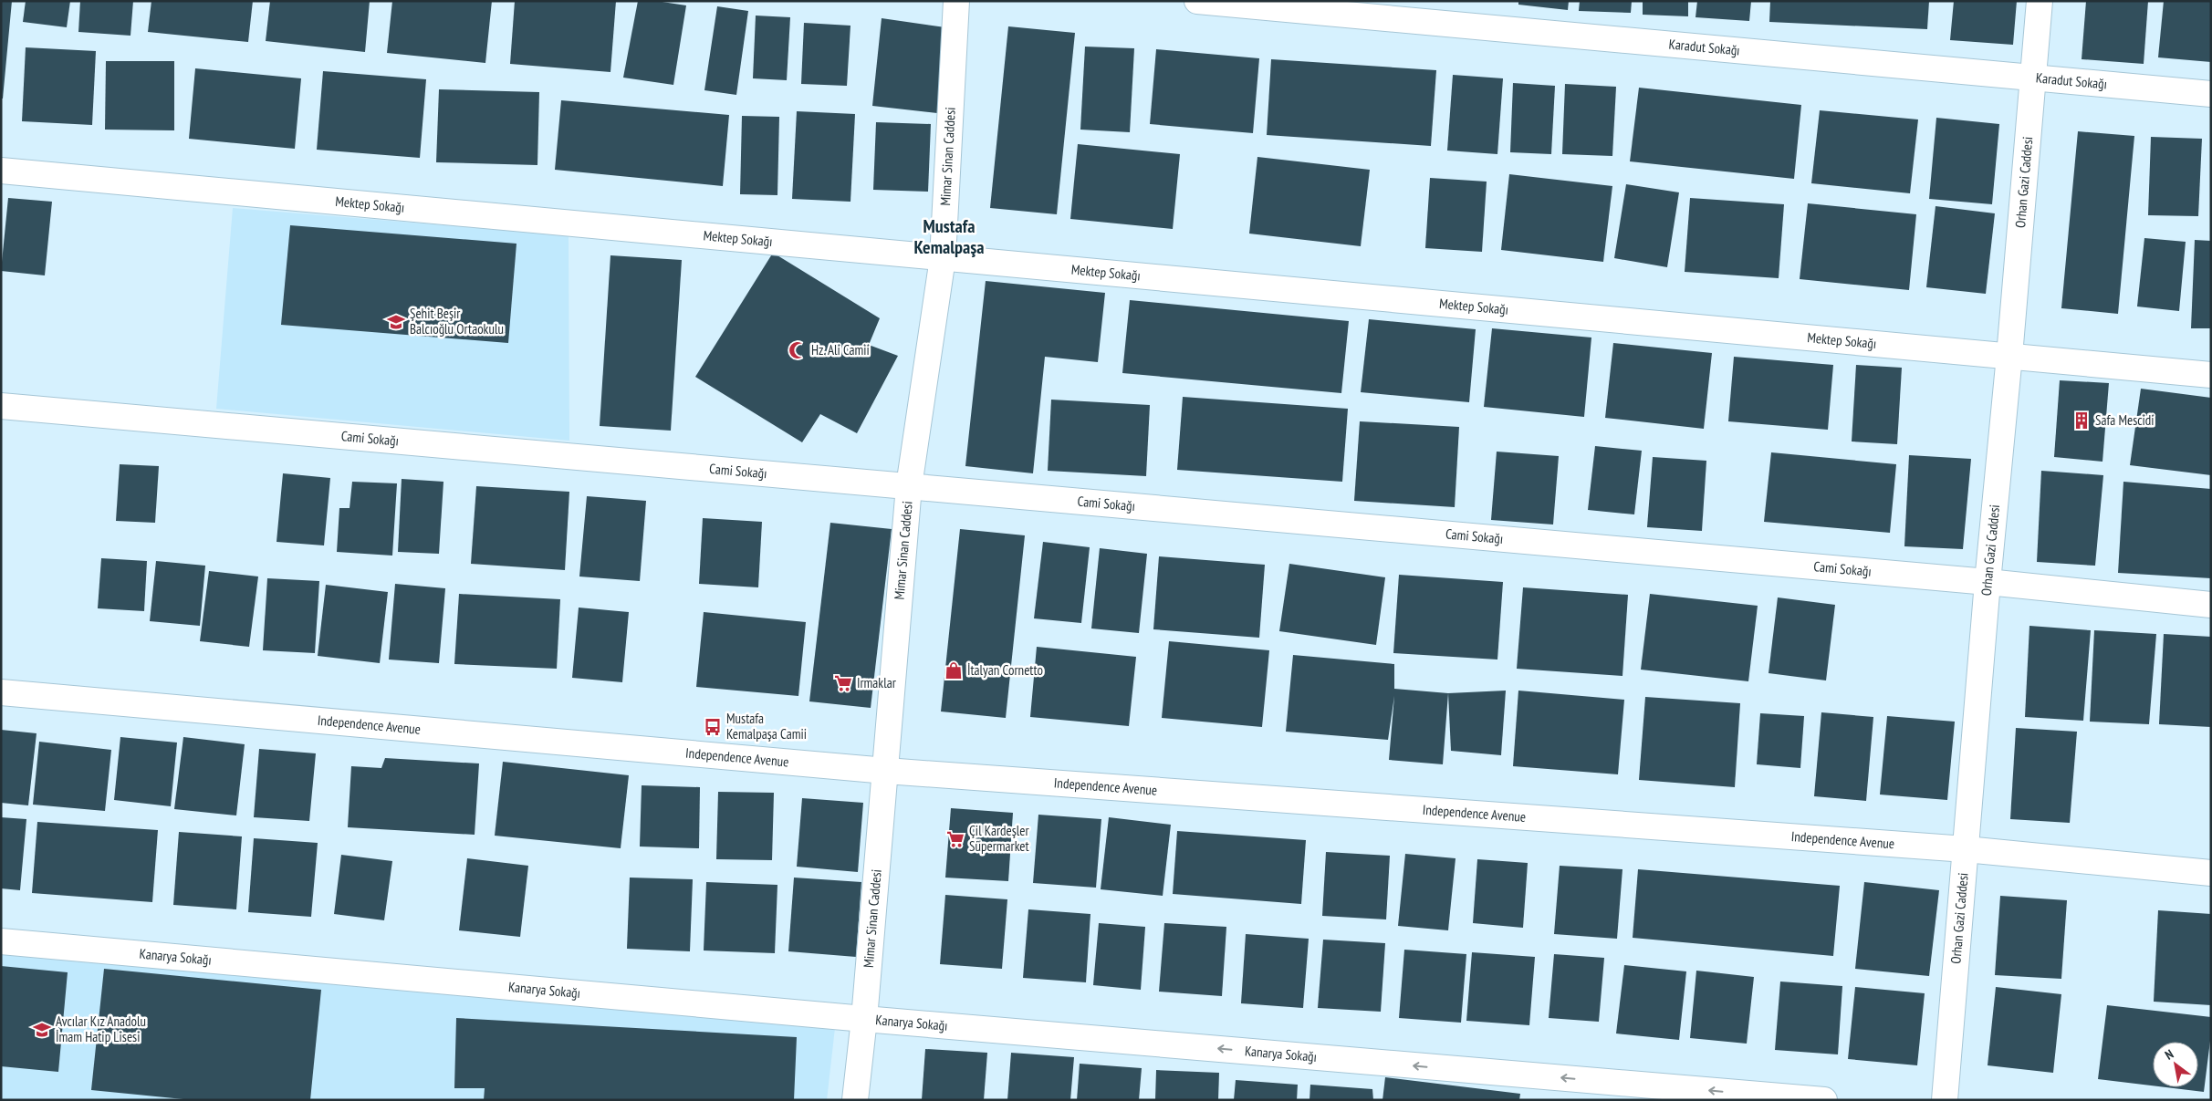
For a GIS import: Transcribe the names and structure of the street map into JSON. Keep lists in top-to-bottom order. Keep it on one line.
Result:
{"streets":{"street":["Karadut Sokağı","Mimar Sinan Caddesi","Orhan Gazi Caddesi","Mektep Sokağı","Cami Sokağı","Independence Avenue","Kanarya Sokağı"]},"crossings":[["Karadut Sokağı","Orhan Gazi Caddesi"],["Mimar Sinan Caddesi","Mektep Sokağı"],["Mimar Sinan Caddesi","Cami Sokağı"],["Mimar Sinan Caddesi","Independence Avenue"],["Mimar Sinan Caddesi","Kanarya Sokağı"],["Orhan Gazi Caddesi","Mektep Sokağı"],["Orhan Gazi Caddesi","Cami Sokağı"],["Orhan Gazi Caddesi","Independence Avenue"]],"one_way":["Kanarya Sokağı"],"districts":["Mustafa Kemalpaşa"],"places":{"school or university":["Şehit Beşir Balcıoğlu Ortaokulu","Avcılar Kız Anadolu İmam Hatip Lisesi"],"mosque":["Hz. Ali Camii"],"building":["Safa Mescidi"],"shop":["İtalyan Cornetto"],"supermarket":["Irmaklar","Çil Kardeşler Süpermarket"],"bus stop":["Mustafa Kemalpaşa Camii"]},"north":"top left"}
